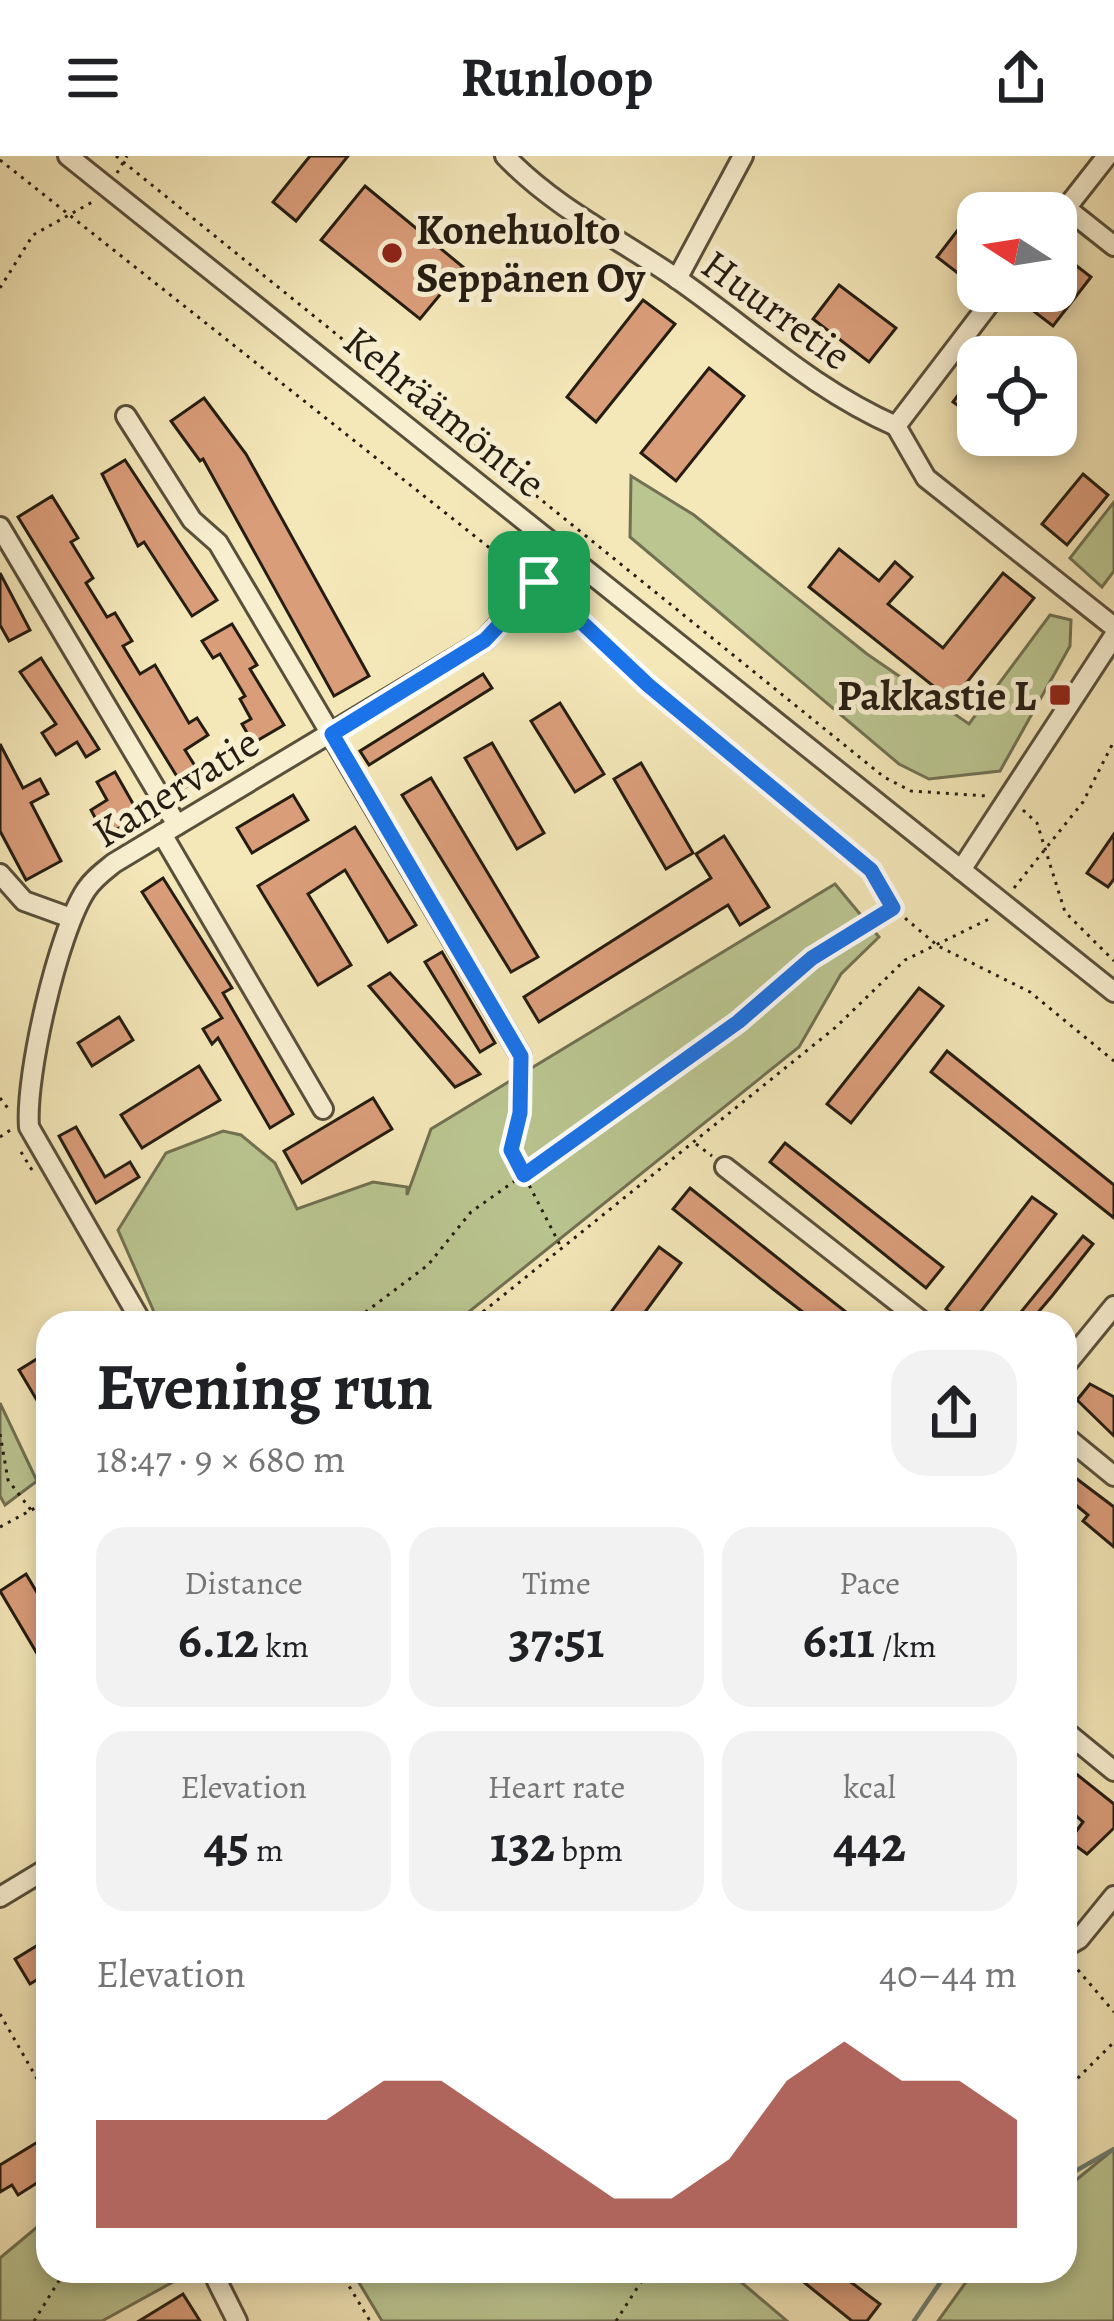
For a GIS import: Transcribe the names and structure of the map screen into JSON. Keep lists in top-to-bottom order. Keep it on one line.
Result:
{"streets":{"street":["Huurretie","Kehräämöntie","Kanervatie"]},"crossings":[["Kehräämöntie","Kanervatie"]],"places":{"other":["Konehuolto Seppänen Oy"],"transit":["Pakkastie L"]},"north":"left","page":{"header":"Runloop","heading":["Evening run","18:47 · 9 × 680 m"],"stats":[["Distance","6.12 km"],["Time","37:51"],["Pace","6:11 /km"],["Elevation","45 m"],["Heart rate","132 bpm"],["kcal","442"]],"chart":["Elevation","40–44 m"]}}
